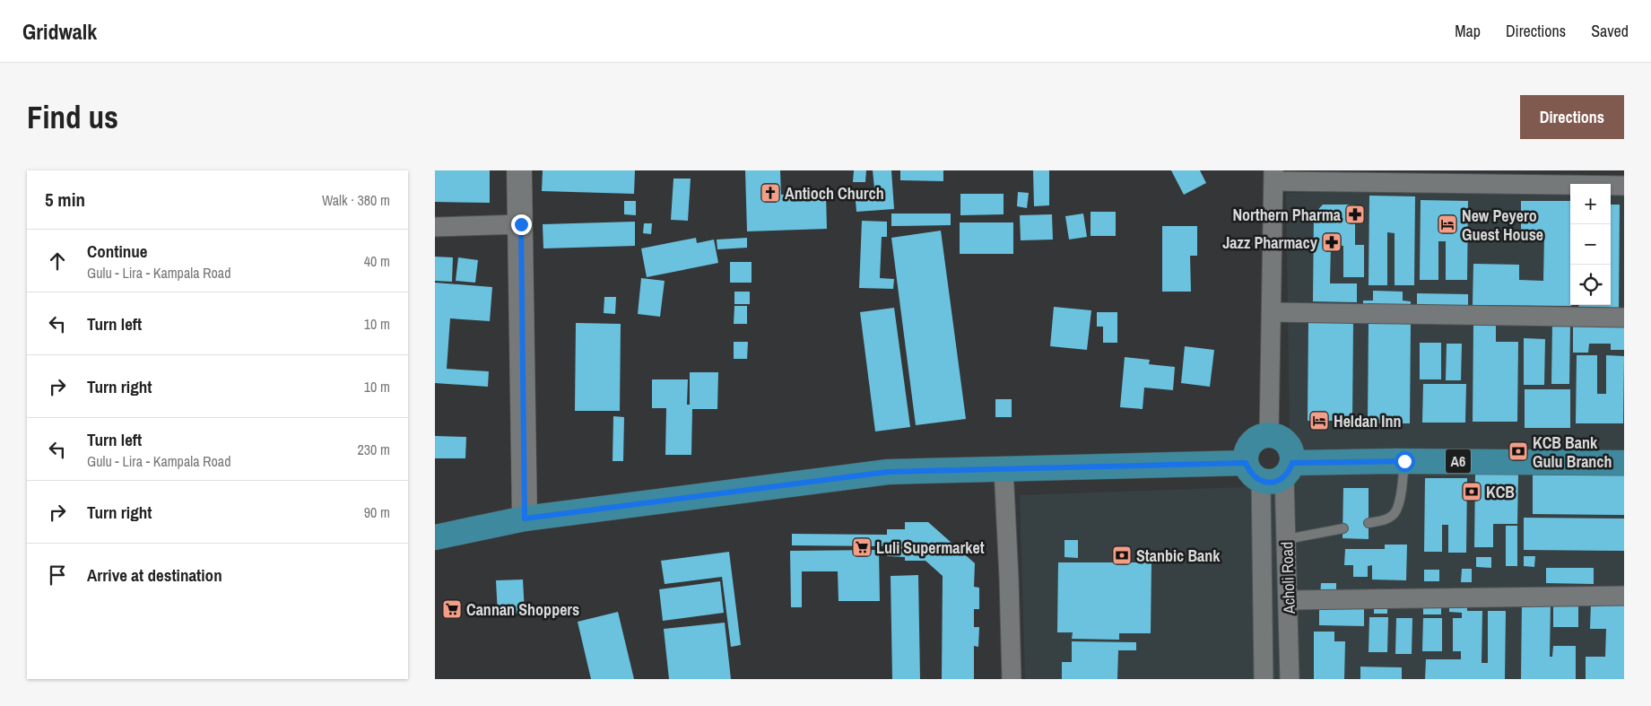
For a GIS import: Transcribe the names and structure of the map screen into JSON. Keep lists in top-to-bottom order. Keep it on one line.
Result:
{"streets":{"main road":["A6"],"street":["Acholi Road"]},"crossings":[["A6","Acholi Road"]],"places":{"church":["Antioch Church"],"pharmacy":["Northern Pharma","Jazz Pharmacy"],"hotel":["New Peyero Guest House","Heldan Inn"],"bank":["KCB Bank Gulu Branch","KCB","Stanbic Bank"],"supermarket":["Luli Supermarket","Cannan Shoppers"]},"page":{"header":"Gridwalk","nav":["Map","Directions","Saved"],"buttons":"Directions","title":"Find us","heading":["5 min","Walk · 380 m"],"map_buttons":["+","−"],"list":[["Continue","Gulu - Lira - Kampala Road","40 m"],["Turn left","10 m"],["Turn right","10 m"],["Turn left","Gulu - Lira - Kampala Road","230 m"],["Turn right","90 m"],"Arrive at destination"]}}
